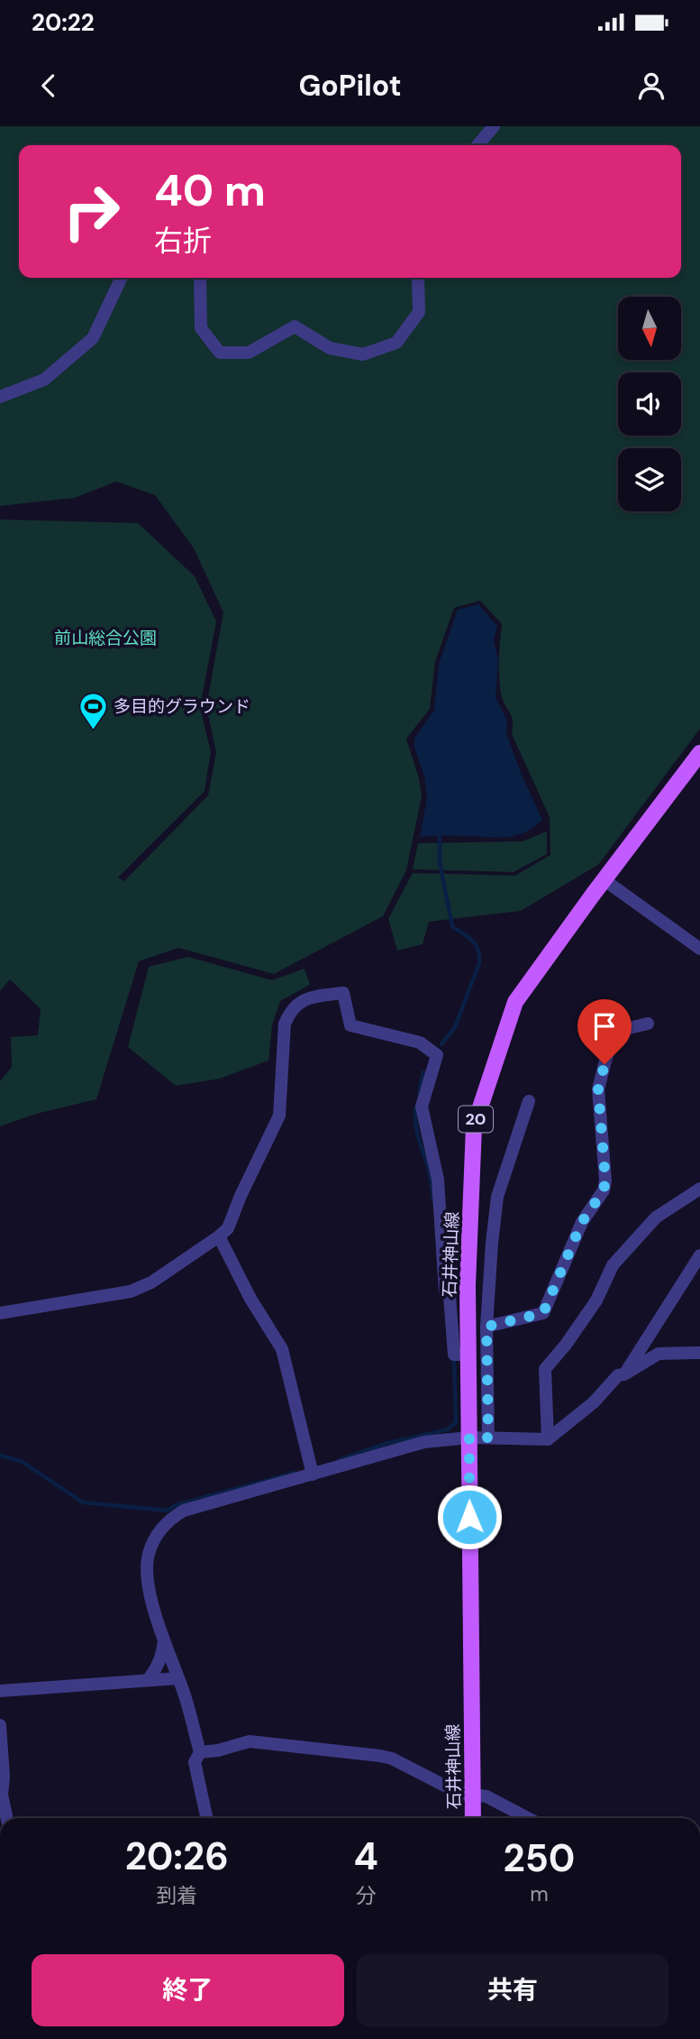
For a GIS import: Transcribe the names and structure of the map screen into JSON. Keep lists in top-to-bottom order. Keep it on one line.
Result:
{"streets":{"main road":["20","石井神山線"]},"parks":["前山総合公園"],"places":{"sports":["多目的グラウンド"]},"north":"bottom","page":{"status":"20:22","header":"GoPilot","turn":["40 m","右折"],"eta":["20:26","到着","4","分","250","m"],"buttons":["終了","共有"]}}
